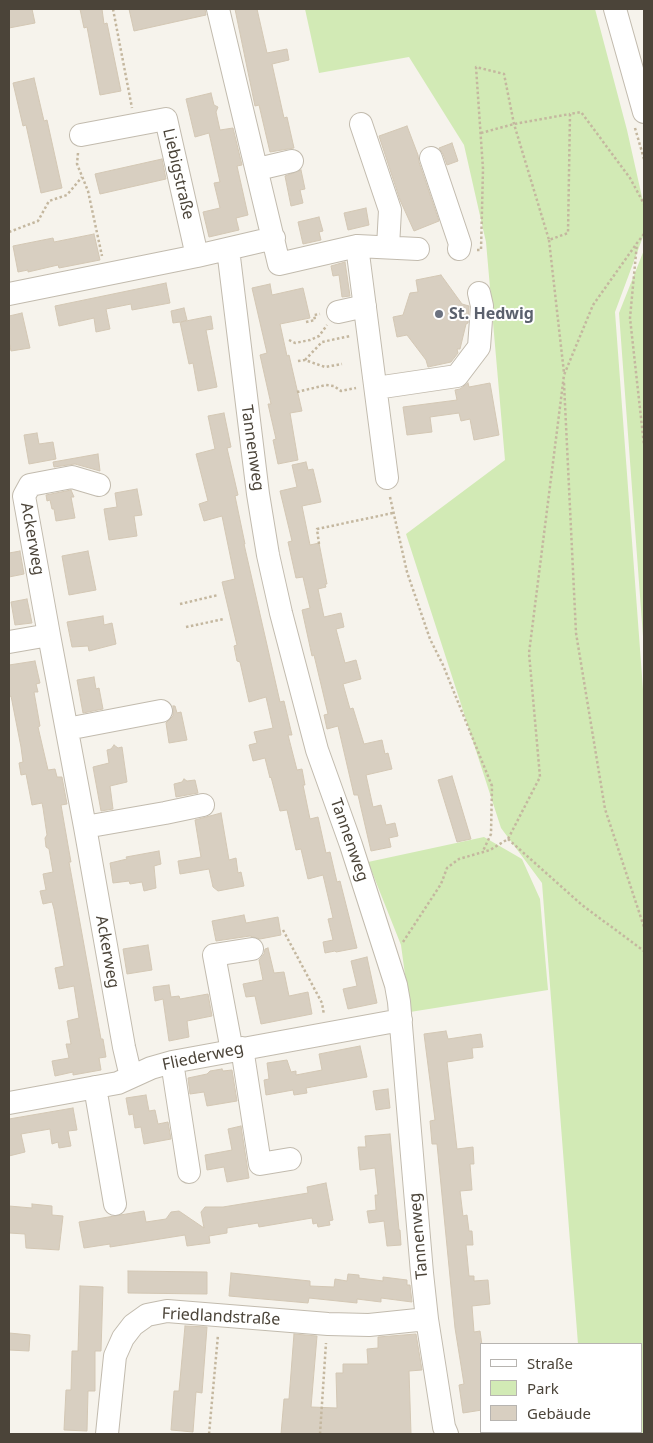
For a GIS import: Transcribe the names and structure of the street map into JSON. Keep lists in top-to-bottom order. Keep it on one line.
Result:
{"streets":{"street":["Liebigstraße","Tannenweg","Ackerweg","Fliederweg","Friedlandstraße"]},"crossings":[["Tannenweg","Fliederweg"],["Tannenweg","Friedlandstraße"],["Ackerweg","Fliederweg"]],"places":["St. Hedwig"],"legend":["Straße","Park","Gebäude"]}
